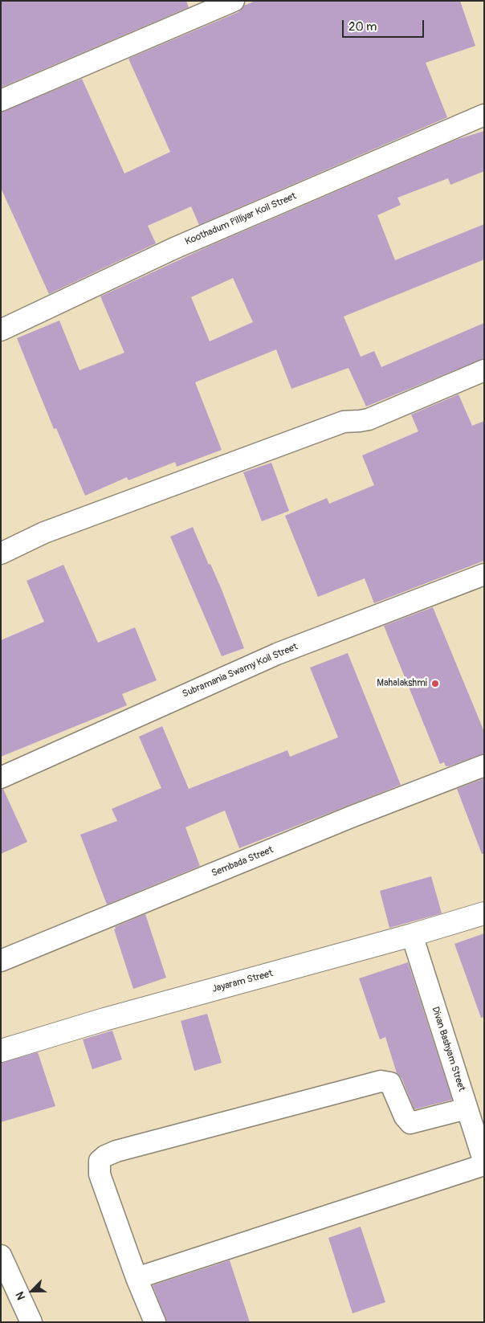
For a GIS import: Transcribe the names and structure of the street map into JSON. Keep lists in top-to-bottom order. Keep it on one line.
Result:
{"streets":{"main road":["Jayaram Street"],"street":["Koothadum Pilliyar Koil Street","Subramania Swamy Koil Street","Sembada Street","Divan Bashyam Street"]},"crossings":[["Jayaram Street","Divan Bashyam Street"]],"places":["Mahalakshmi"],"scale_bar":"20 m","north":"bottom left"}
